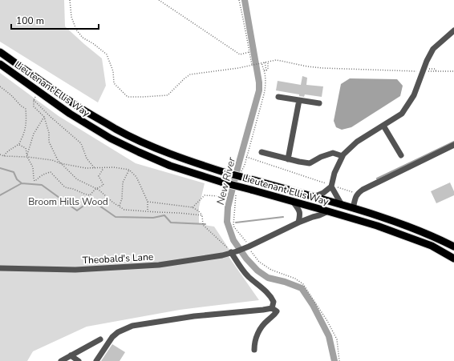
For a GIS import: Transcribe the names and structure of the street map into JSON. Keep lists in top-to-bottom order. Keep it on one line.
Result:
{"streets":{"main road":["Lieutenant Ellis Way"],"street":["Theobald's Lane"]},"water":["New River"],"parks":["Broom Hills Wood"],"scale_bar":"100 m"}
